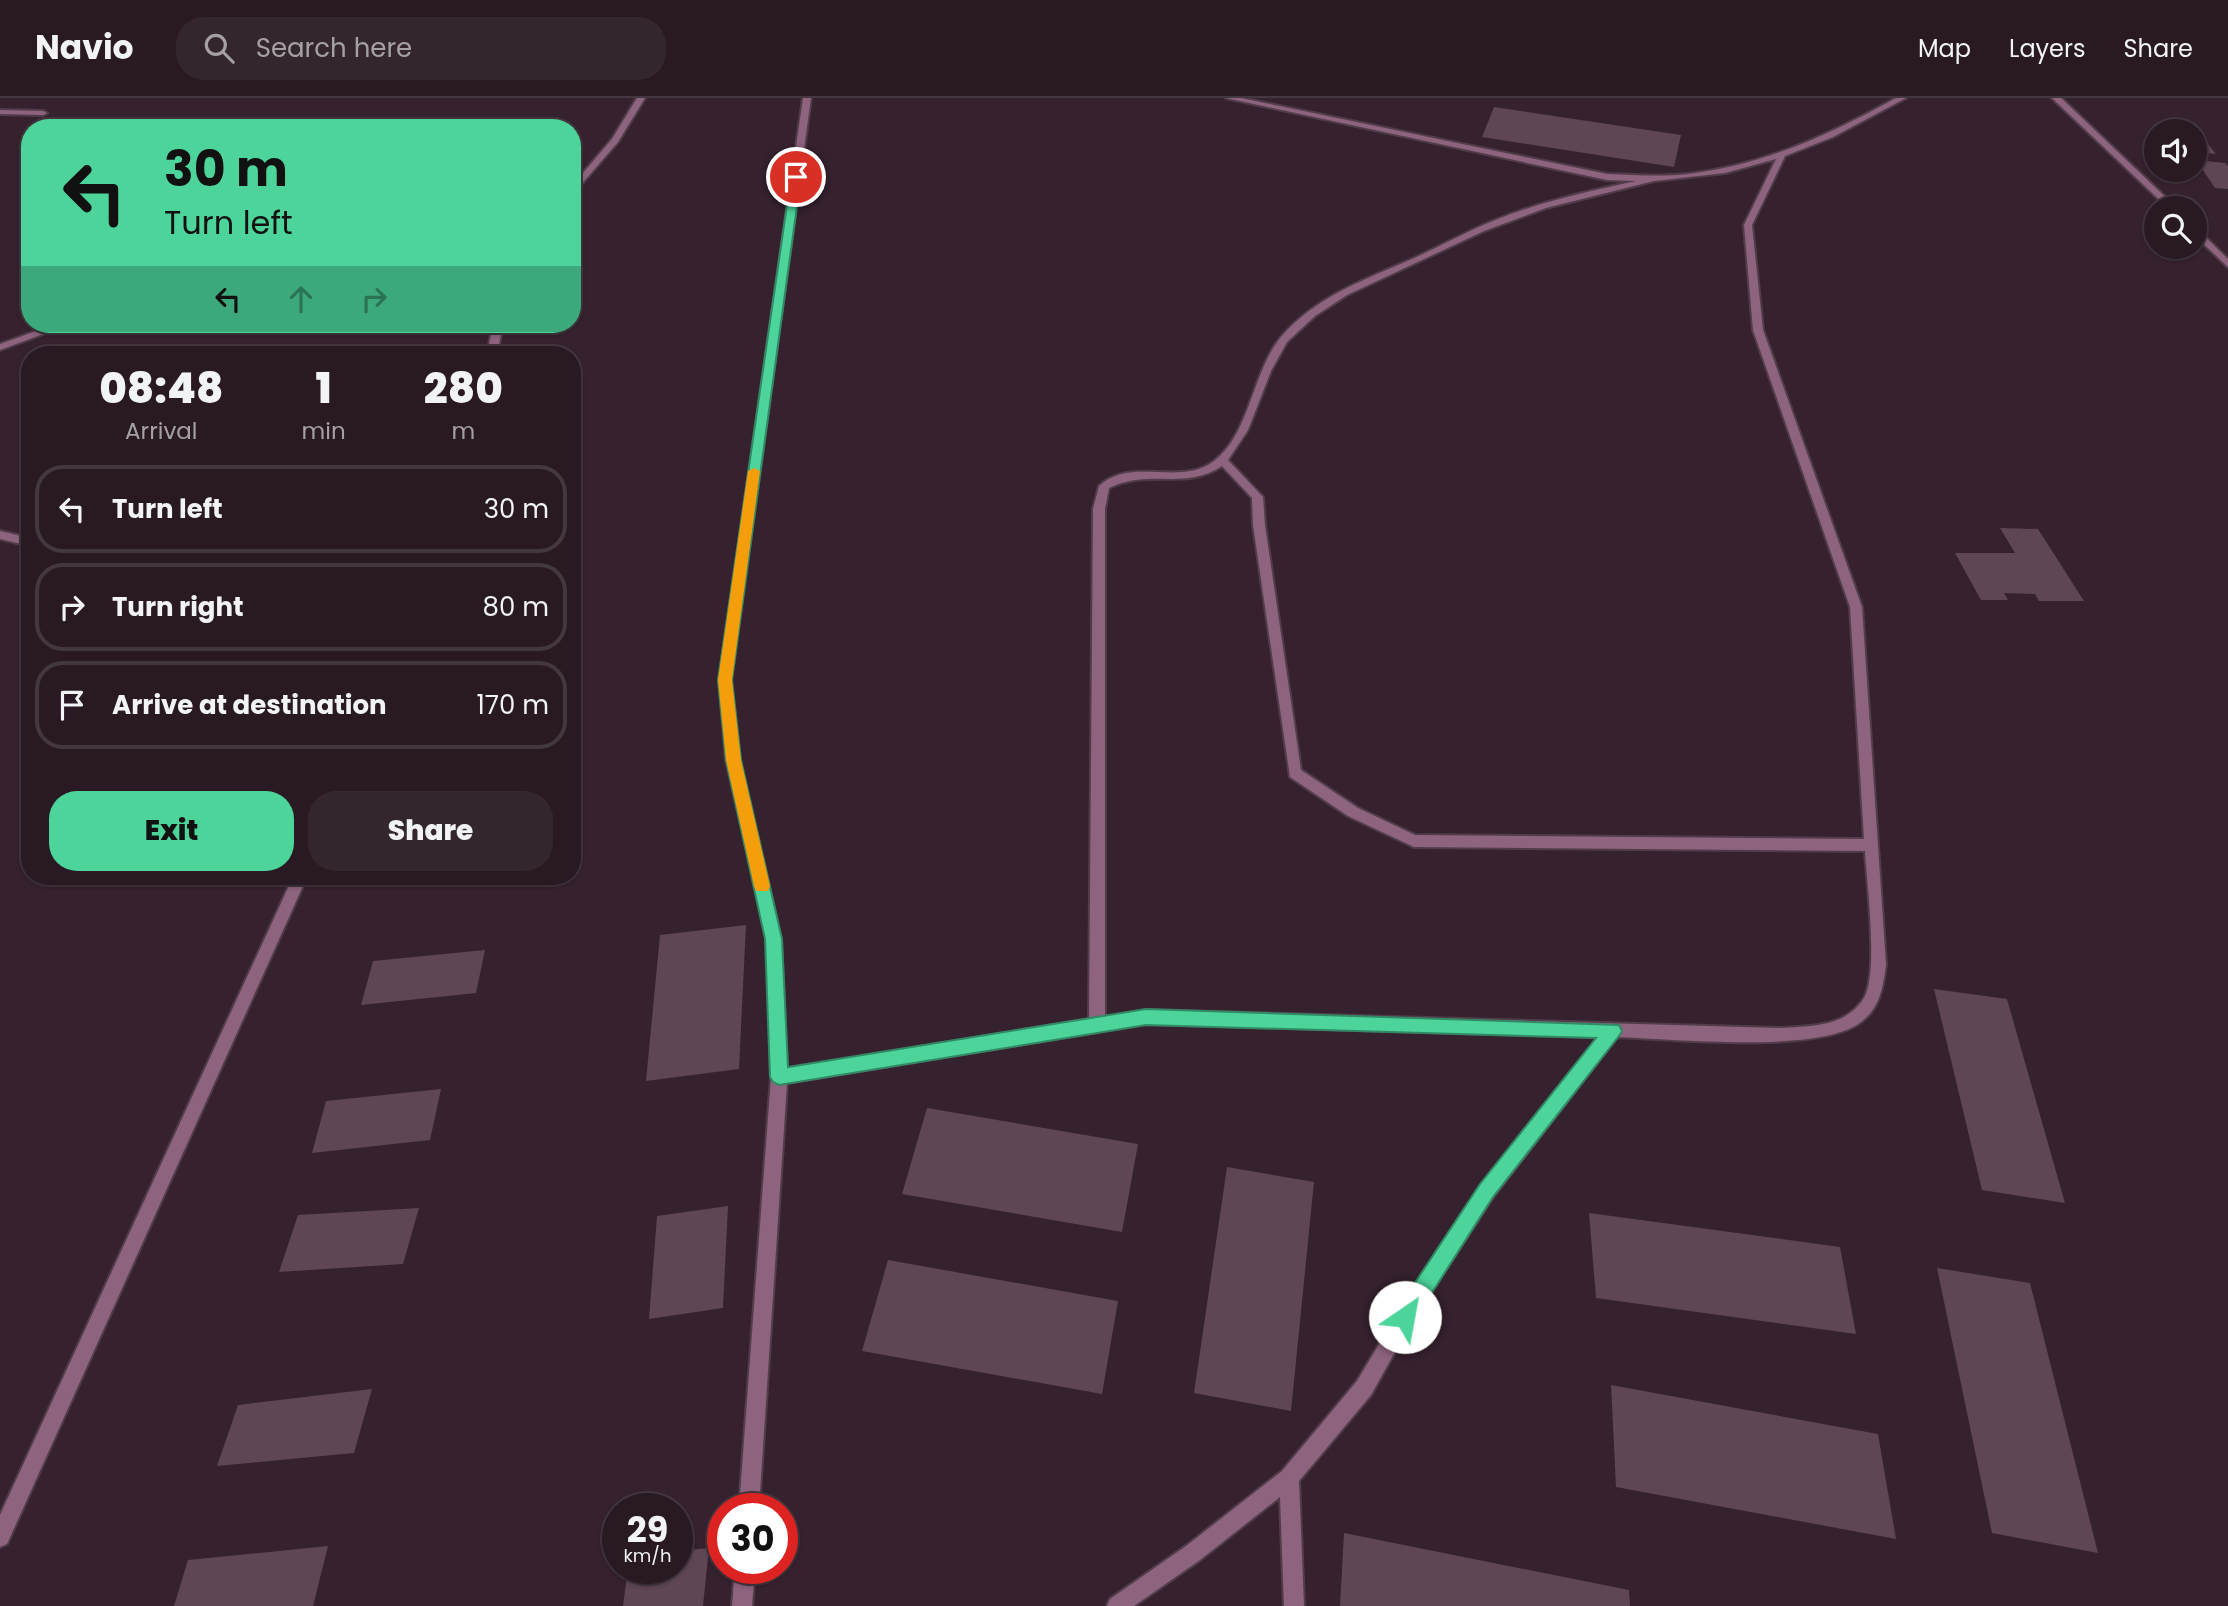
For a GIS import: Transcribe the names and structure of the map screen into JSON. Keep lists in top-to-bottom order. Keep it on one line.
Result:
{"page":{"header":"Navio","search":"Search here","nav":["Map","Layers","Share"],"turn":["30 m","Turn left"],"eta":["08:48","Arrival","1","min","280","m"],"list":[{"name":"Turn left","value":"30 m"},{"name":"Turn right","value":"80 m"},{"name":"Arrive at destination","value":"170 m"}],"buttons":["Exit","Share"],"speed":"29 km/h","limit":"30"}}
